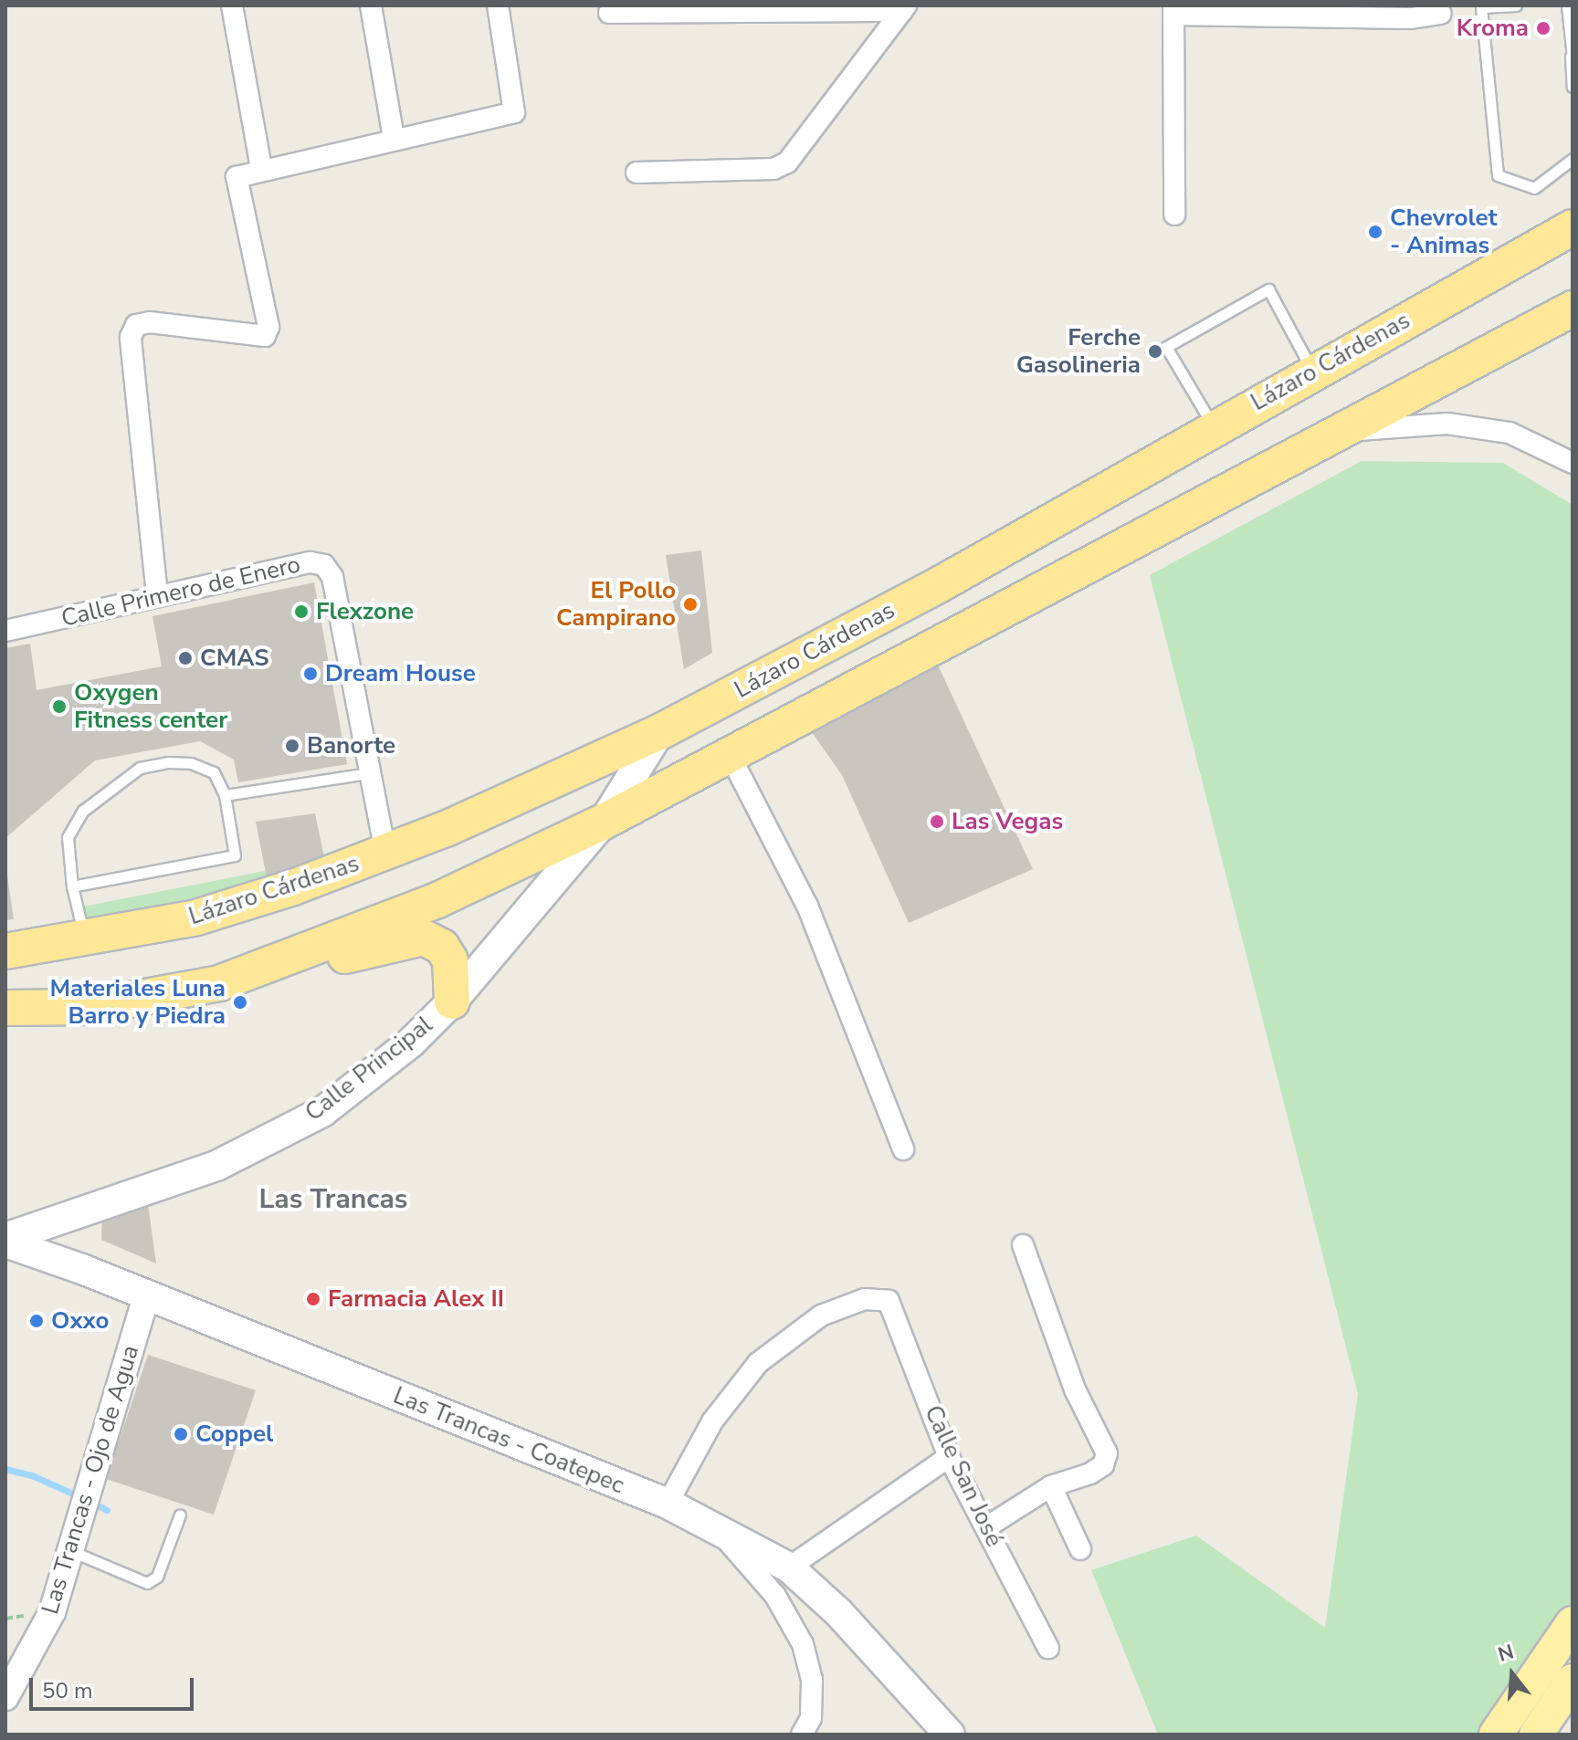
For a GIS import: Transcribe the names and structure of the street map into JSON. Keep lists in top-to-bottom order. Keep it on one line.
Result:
{"streets":{"highway":["Lázaro Cárdenas"],"main road":["Calle Principal","Las Trancas - Coatepec"],"street":["Calle Primero de Enero","Calle San José","Las Trancas - Ojo de Agua"]},"crossings":[["Lázaro Cárdenas","Calle Primero de Enero"],["Lázaro Cárdenas","Calle Principal"],["Calle Principal","Las Trancas - Coatepec"],["Las Trancas - Coatepec","Calle San José"],["Las Trancas - Coatepec","Las Trancas - Ojo de Agua"]],"districts":["Las Trancas"],"places":["Kroma","Chevrolet - Animas","Ferche Gasolineria","El Pollo Campirano","Flexzone","CMAS","Dream House","Oxygen Fitness center","Banorte","Las Vegas","Materiales Luna Barro y Piedra","Farmacia Alex II","Oxxo","Coppel"],"scale_bar":"50 m","north":"top"}
